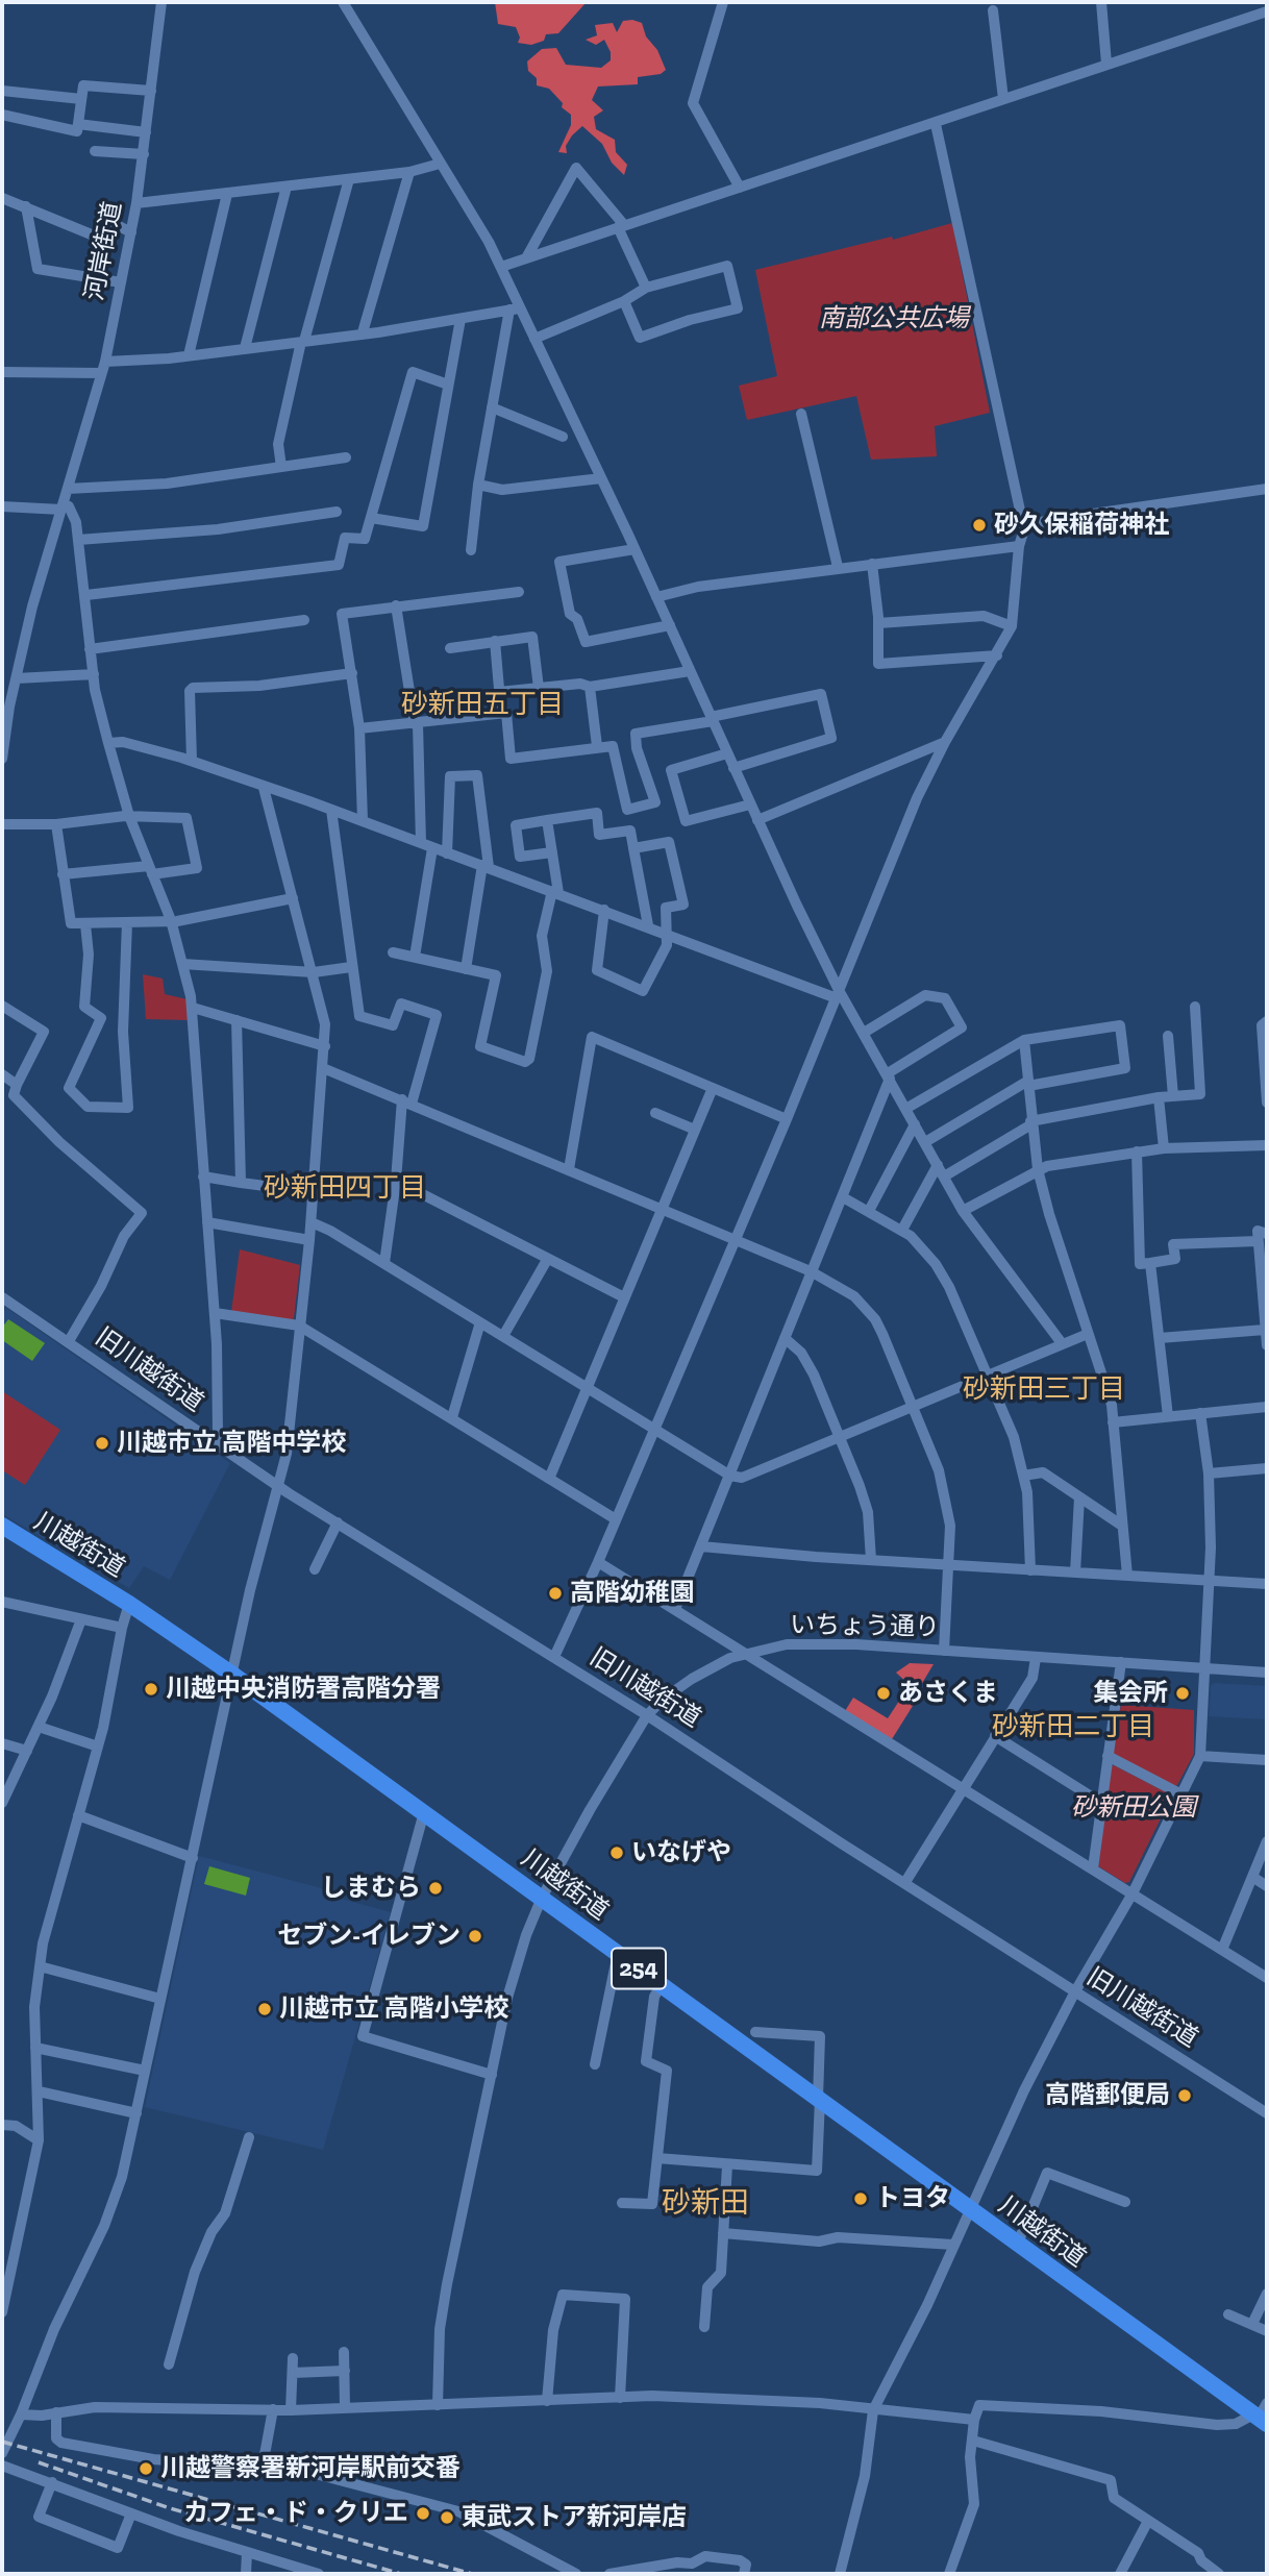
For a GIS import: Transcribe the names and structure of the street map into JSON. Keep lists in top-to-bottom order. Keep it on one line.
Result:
{"streets":{"highway":["川越街道","254"],"street":["河岸街道","旧川越街道","いちょう通り"]},"crossings":[["旧川越街道","いちょう通り"],["川越街道","いちょう通り"]],"districts":["砂新田五丁目","砂新田四丁目","砂新田三丁目","砂新田二丁目","砂新田"],"parks":["南部公共広場","砂新田公園"],"places":["砂久保稲荷神社","川越市立 高階中学校","高階幼稚園","川越中央消防署高階分署","あさくま","集会所","いなげや","しまむら","セブン-イレブン","川越市立 高階小学校","高階郵便局","トヨタ","川越警察署新河岸駅前交番","カフェ・ド・クリエ","東武ストア新河岸店"]}
